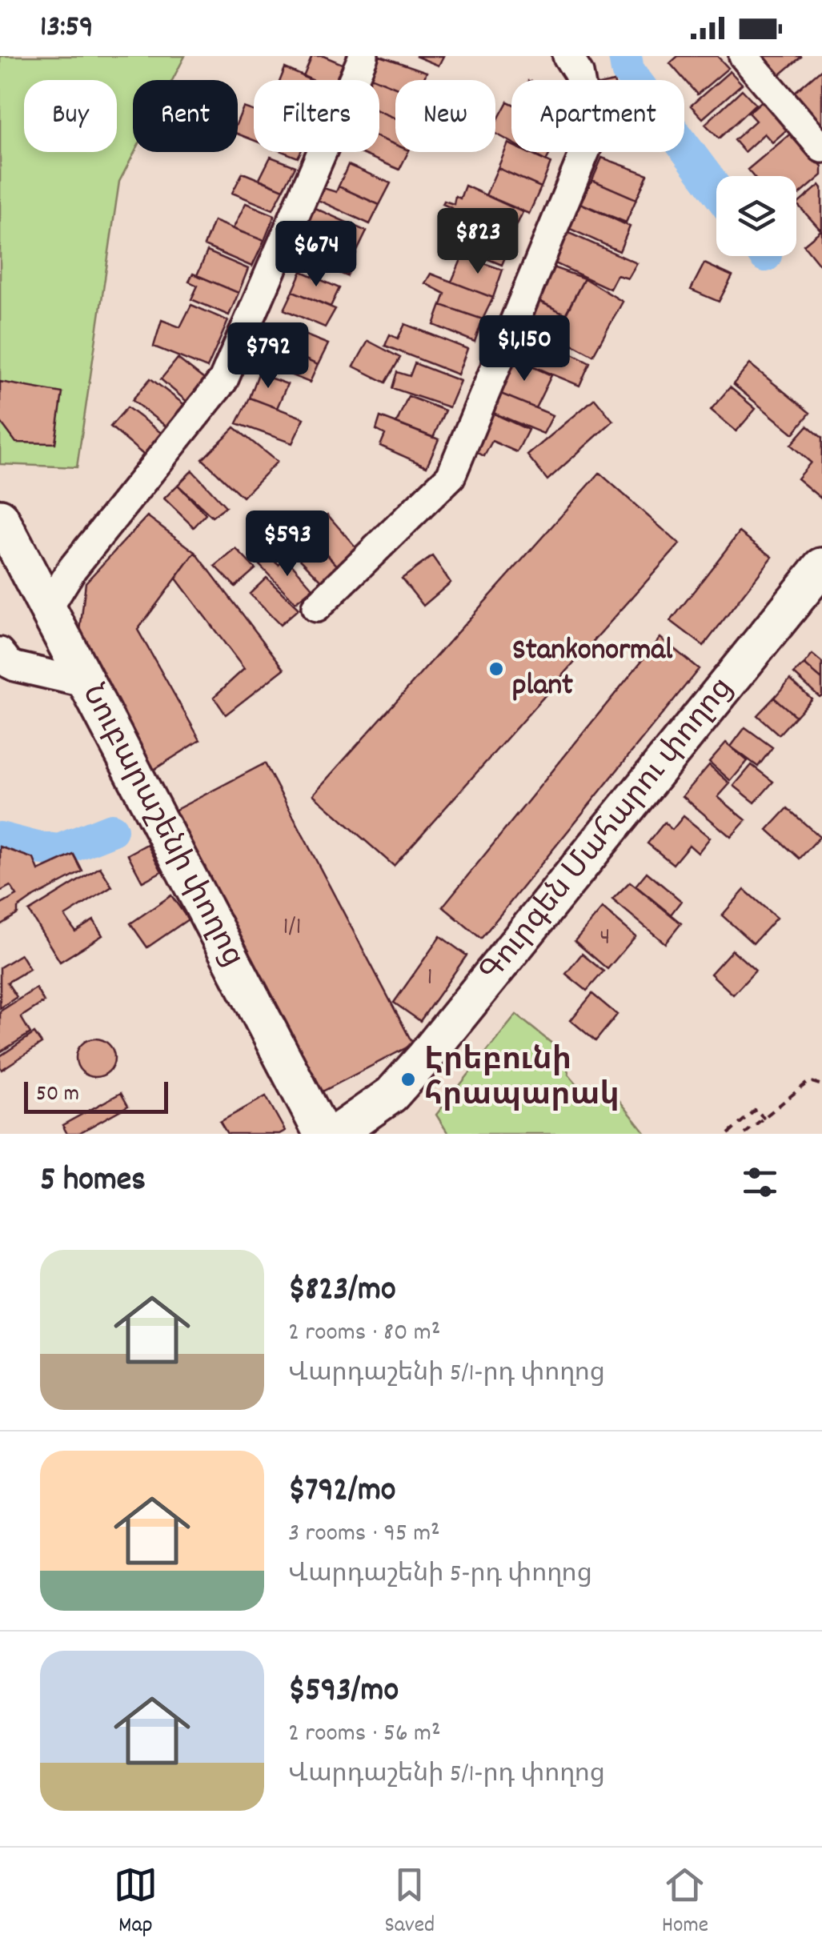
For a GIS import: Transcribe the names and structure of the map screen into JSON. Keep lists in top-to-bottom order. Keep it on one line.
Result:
{"streets":{"main road":["Նուբարաշենի փողոց","Գուրգեն Մահարու փողոց"]},"places":["Stankonormal plant","Էրեբունի հրապարակ"],"house_numbers":["1/1","4","1"],"scale_bar":"50 m","page":{"status":"13:59","chip":["Buy","Rent","Filters","New","Apartment"],"price":["$823","$674","$1,150","$792","$593"],"scale":"50 m","heading":"5 homes","list":[{"name":"$823/mo","note":"2 rooms · 80 m² · Վարդաշենի 5/1-րդ փողոց"},{"name":"$792/mo","note":"3 rooms · 95 m² · Վարդաշենի 5-րդ փողոց"},{"name":"$593/mo","note":"2 rooms · 56 m² · Վարդաշենի 5/1-րդ փողոց"}],"tabs":["Map","Saved","Home"]}}
